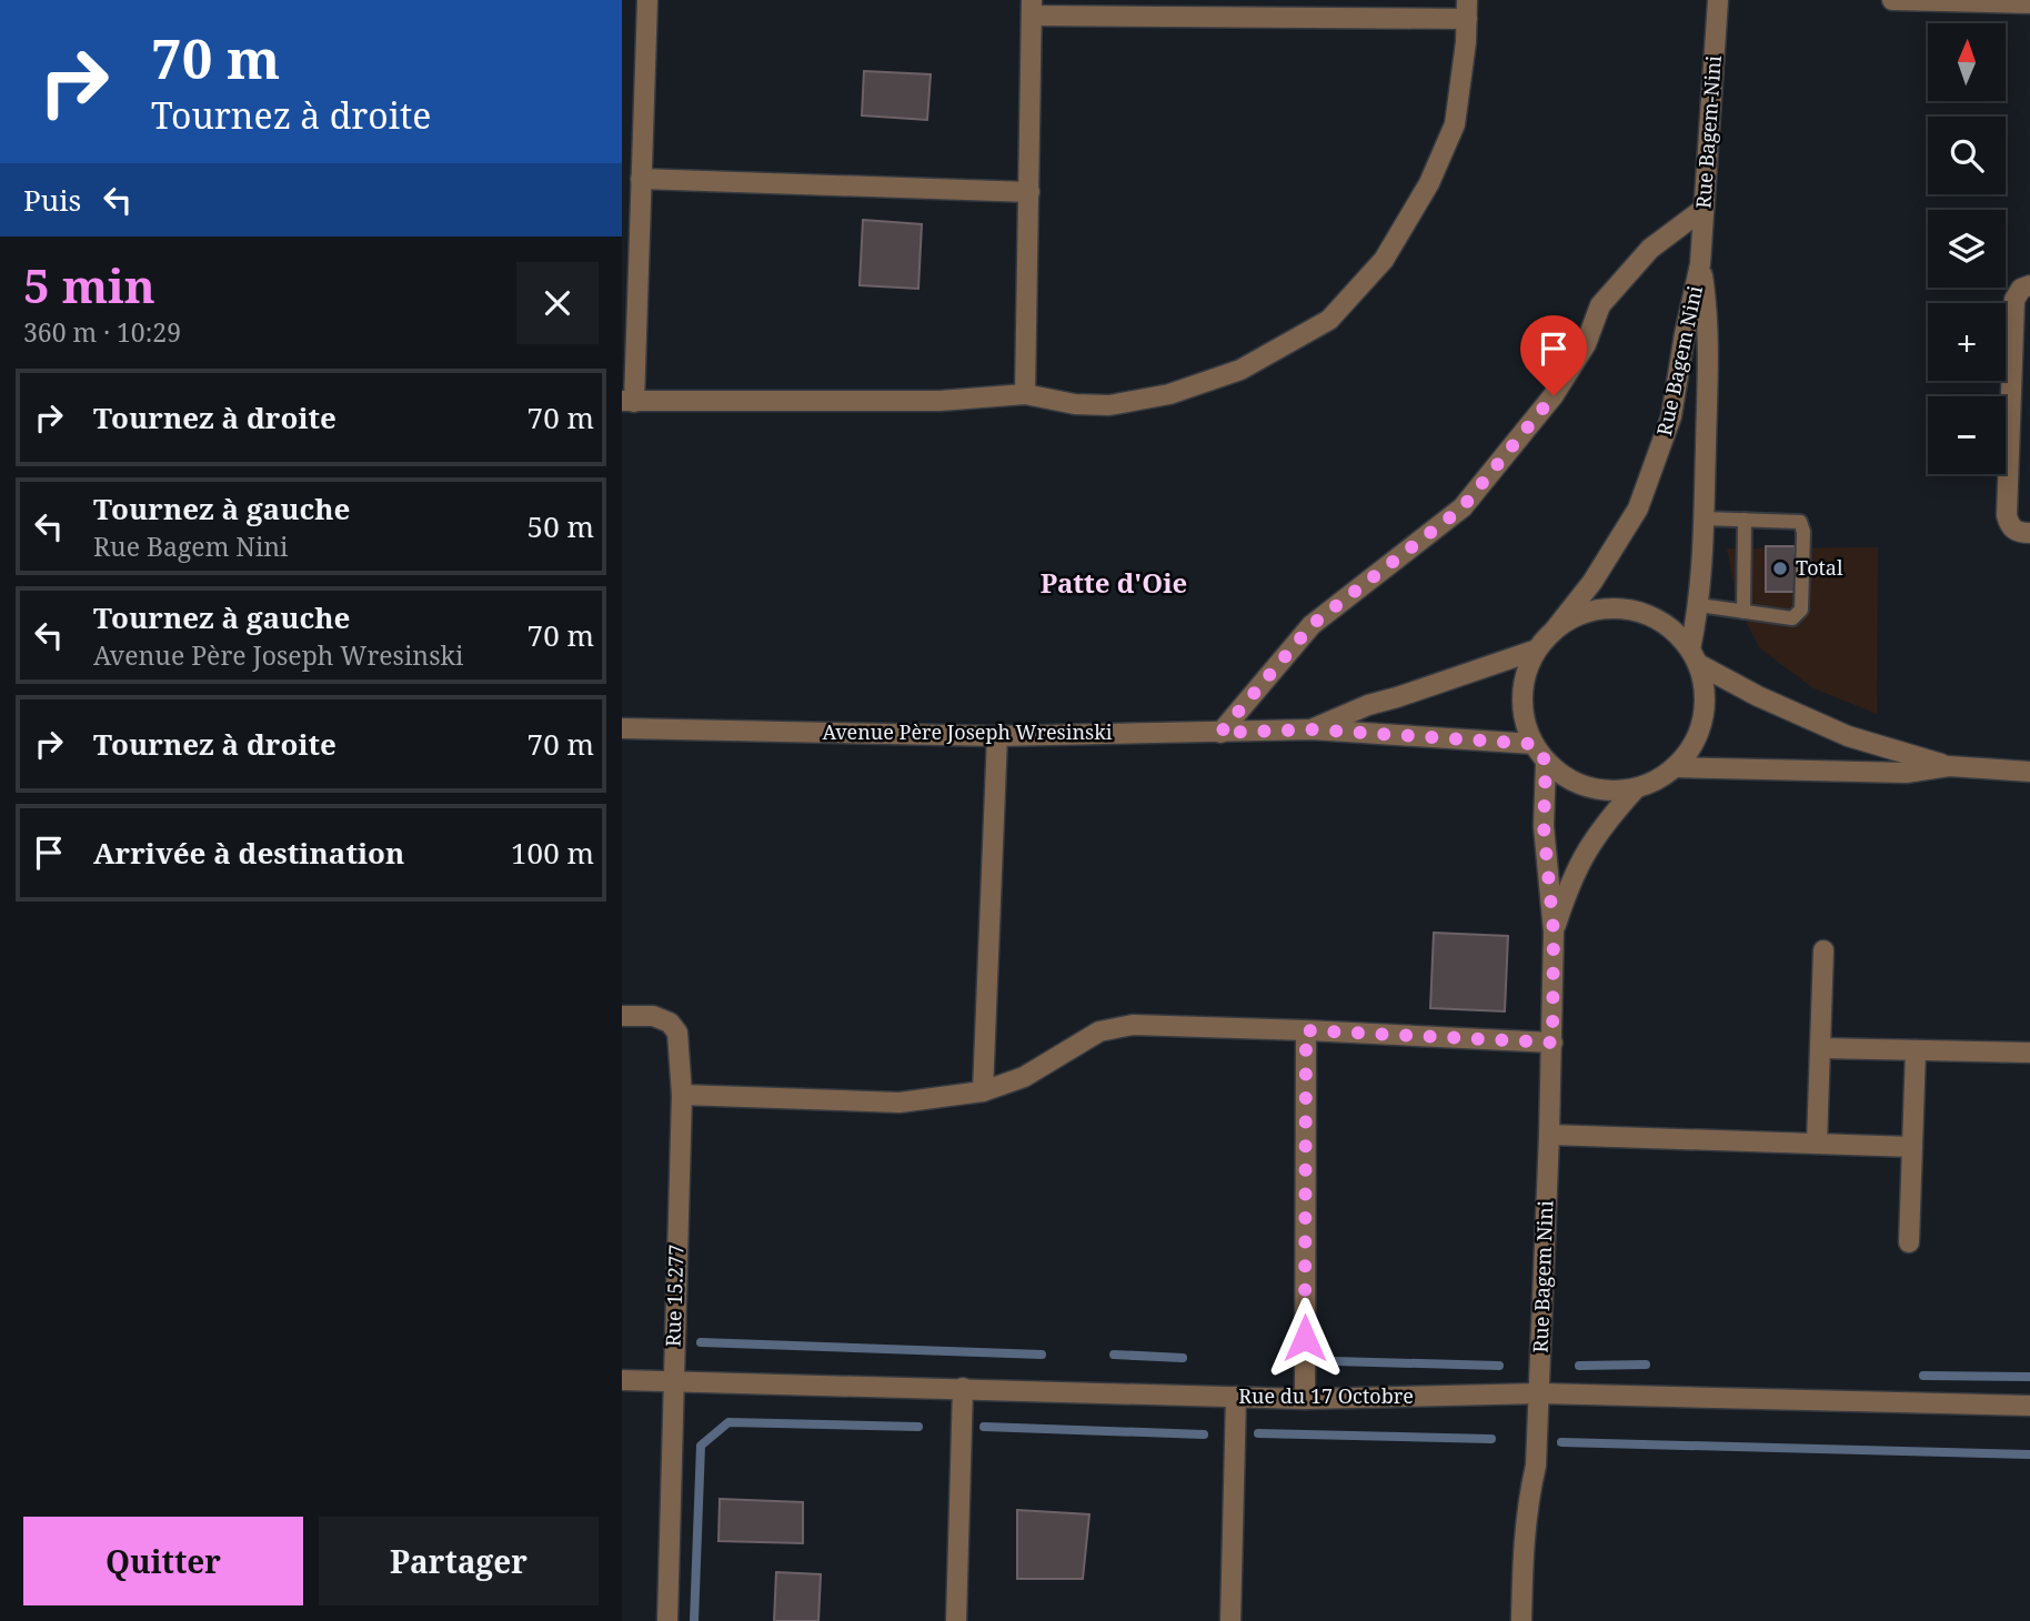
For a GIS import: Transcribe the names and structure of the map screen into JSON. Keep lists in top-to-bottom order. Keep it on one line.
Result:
{"streets":{"street":["Rue Bagem-Nini","Rue Bagem Nini","Avenue Père Joseph Wresinski","Rue 15.277","Rue du 17 Octobre"]},"crossings":[["Rue Bagem-Nini","Rue Bagem Nini"],["Rue Bagem Nini","Avenue Père Joseph Wresinski"],["Rue Bagem Nini","Rue du 17 Octobre"],["Rue 15.277","Rue du 17 Octobre"]],"districts":["Patte d'Oie"],"places":["Total"],"north":"top","page":{"turn":["70 m","Tournez à droite"],"map_buttons":["+","−"],"then":"Puis","heading":["5 min","360 m · 10:29"],"list":[{"name":"Tournez à droite","value":"70 m"},{"name":"Tournez à gauche","note":"Rue Bagem Nini","value":"50 m"},{"name":"Tournez à gauche","note":"Avenue Père Joseph Wresinski","value":"70 m"},{"name":"Tournez à droite","value":"70 m"},{"name":"Arrivée à destination","value":"100 m"}],"buttons":["Quitter","Partager"]}}
